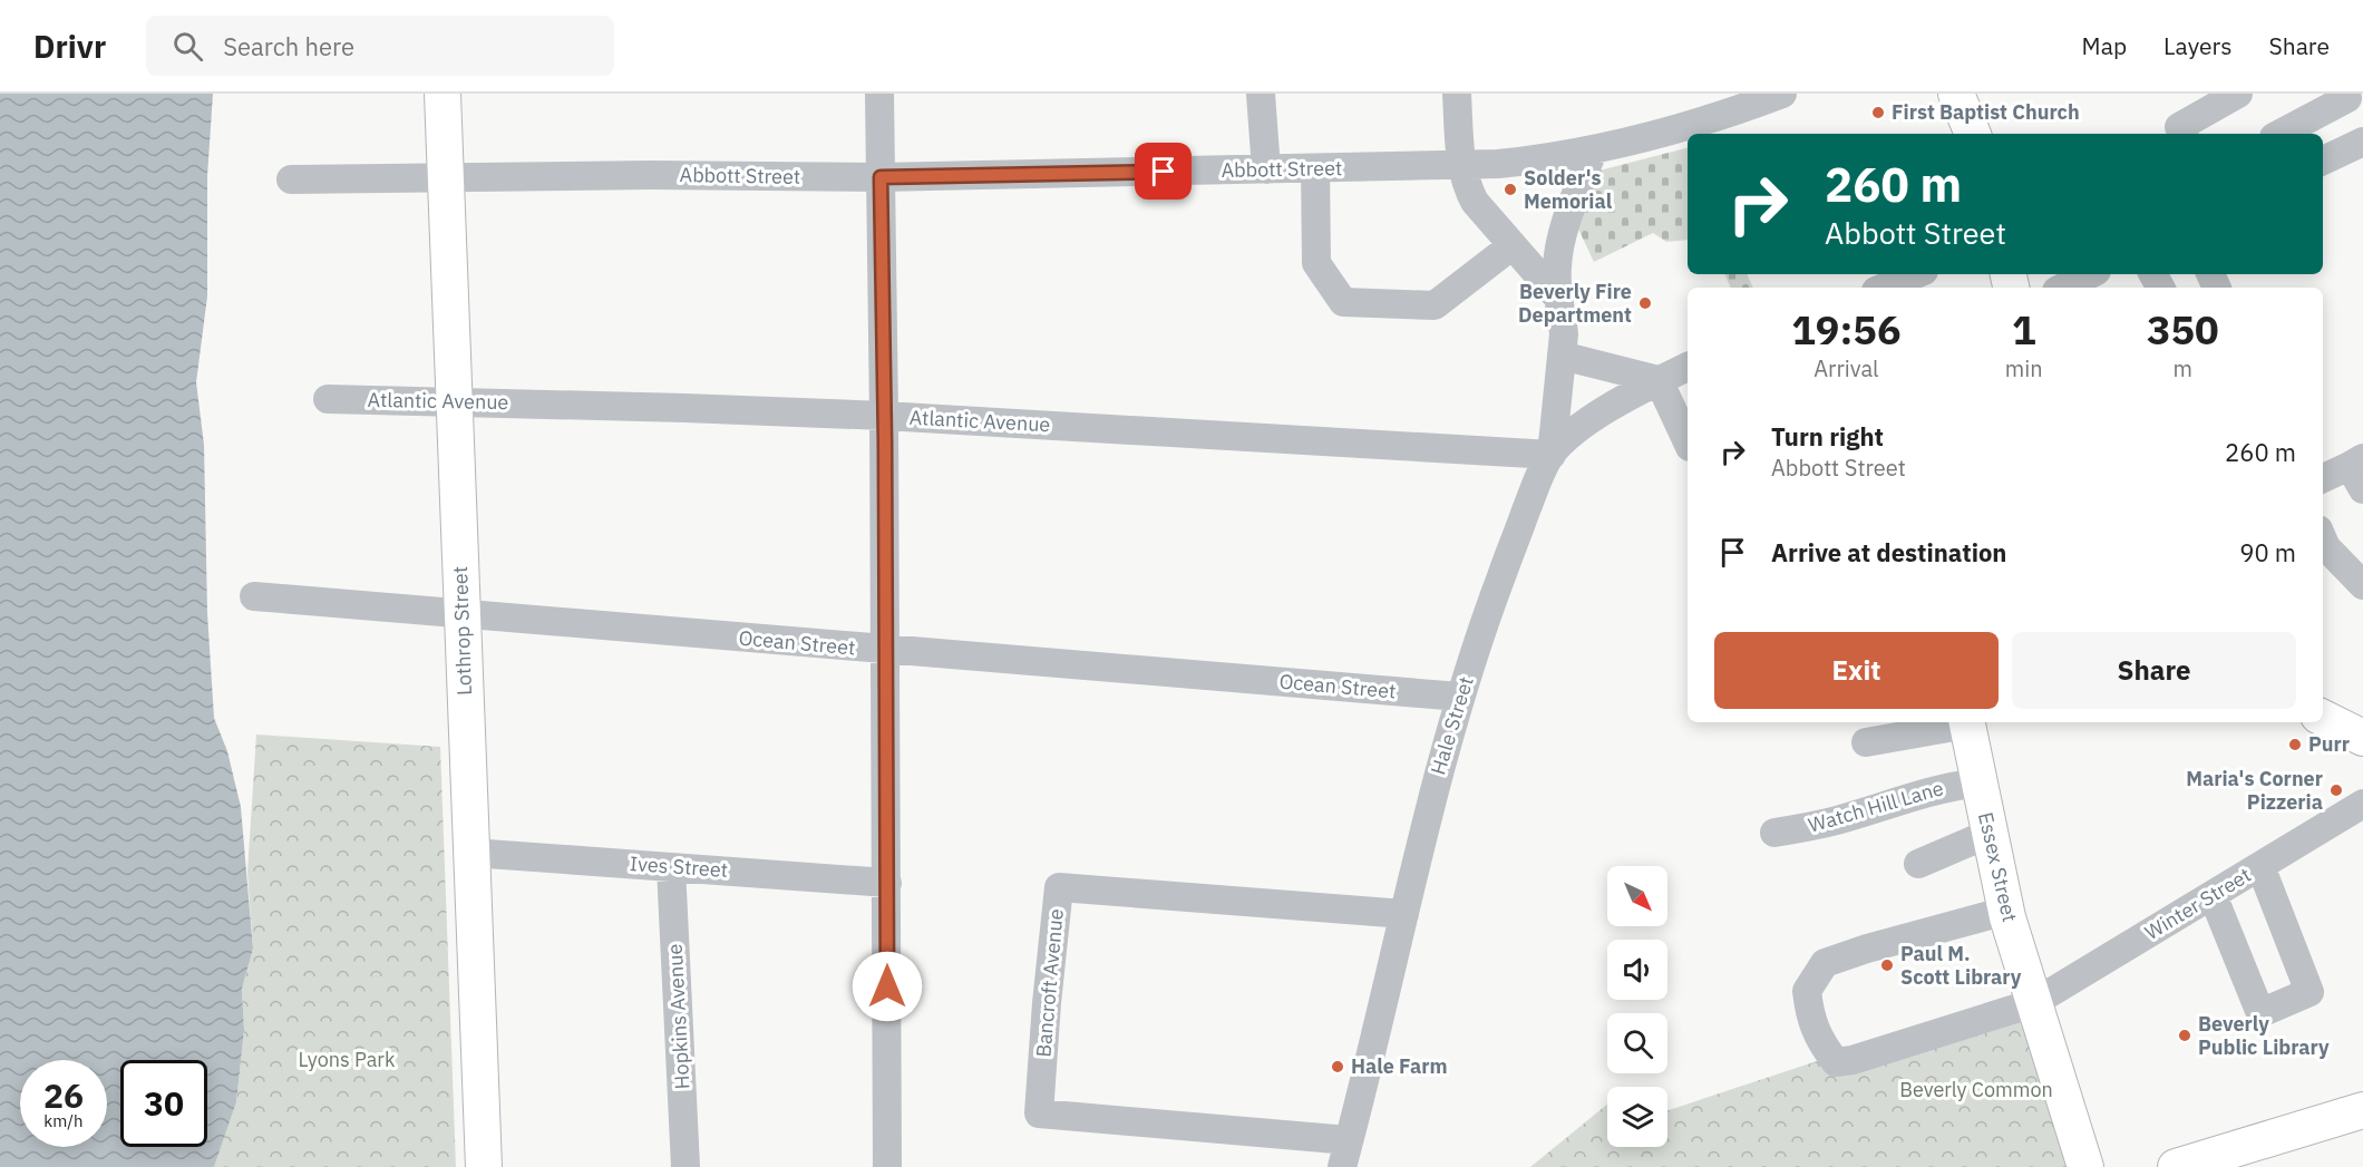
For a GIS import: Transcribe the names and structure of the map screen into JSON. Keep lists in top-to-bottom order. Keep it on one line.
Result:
{"streets":{"main road":["Lothrop Street","Essex Street"],"street":["Abbott Street","Atlantic Avenue","Ocean Street","Hale Street","Watch Hill Lane","Ives Street","Winter Street","Bancroft Avenue","Hopkins Avenue"]},"crossings":[["Abbott Street","Lothrop Street"],["Atlantic Avenue","Lothrop Street"],["Atlantic Avenue","Hale Street"],["Lothrop Street","Ocean Street"],["Lothrop Street","Ives Street"],["Ocean Street","Hale Street"],["Hale Street","Bancroft Avenue"],["Watch Hill Lane","Essex Street"],["Ives Street","Hopkins Avenue"],["Essex Street","Winter Street"]],"parks":["Lyons Park","Beverly Common"],"places":["First Baptist Church","Solder's Memorial","Beverly Fire Department","Purr","Maria's Corner Pizzeria","Paul M. Scott Library","Beverly Public Library","Hale Farm"],"north":"bottom right","page":{"header":"Drivr","search":"Search here","nav":["Map","Layers","Share"],"turn":["260 m","Abbott Street"],"eta":["19:56","Arrival","1","min","350","m"],"list":[{"name":"Turn right","note":"Abbott Street","value":"260 m"},{"name":"Arrive at destination","value":"90 m"}],"buttons":["Exit","Share"],"speed":"26 km/h","limit":"30"}}
